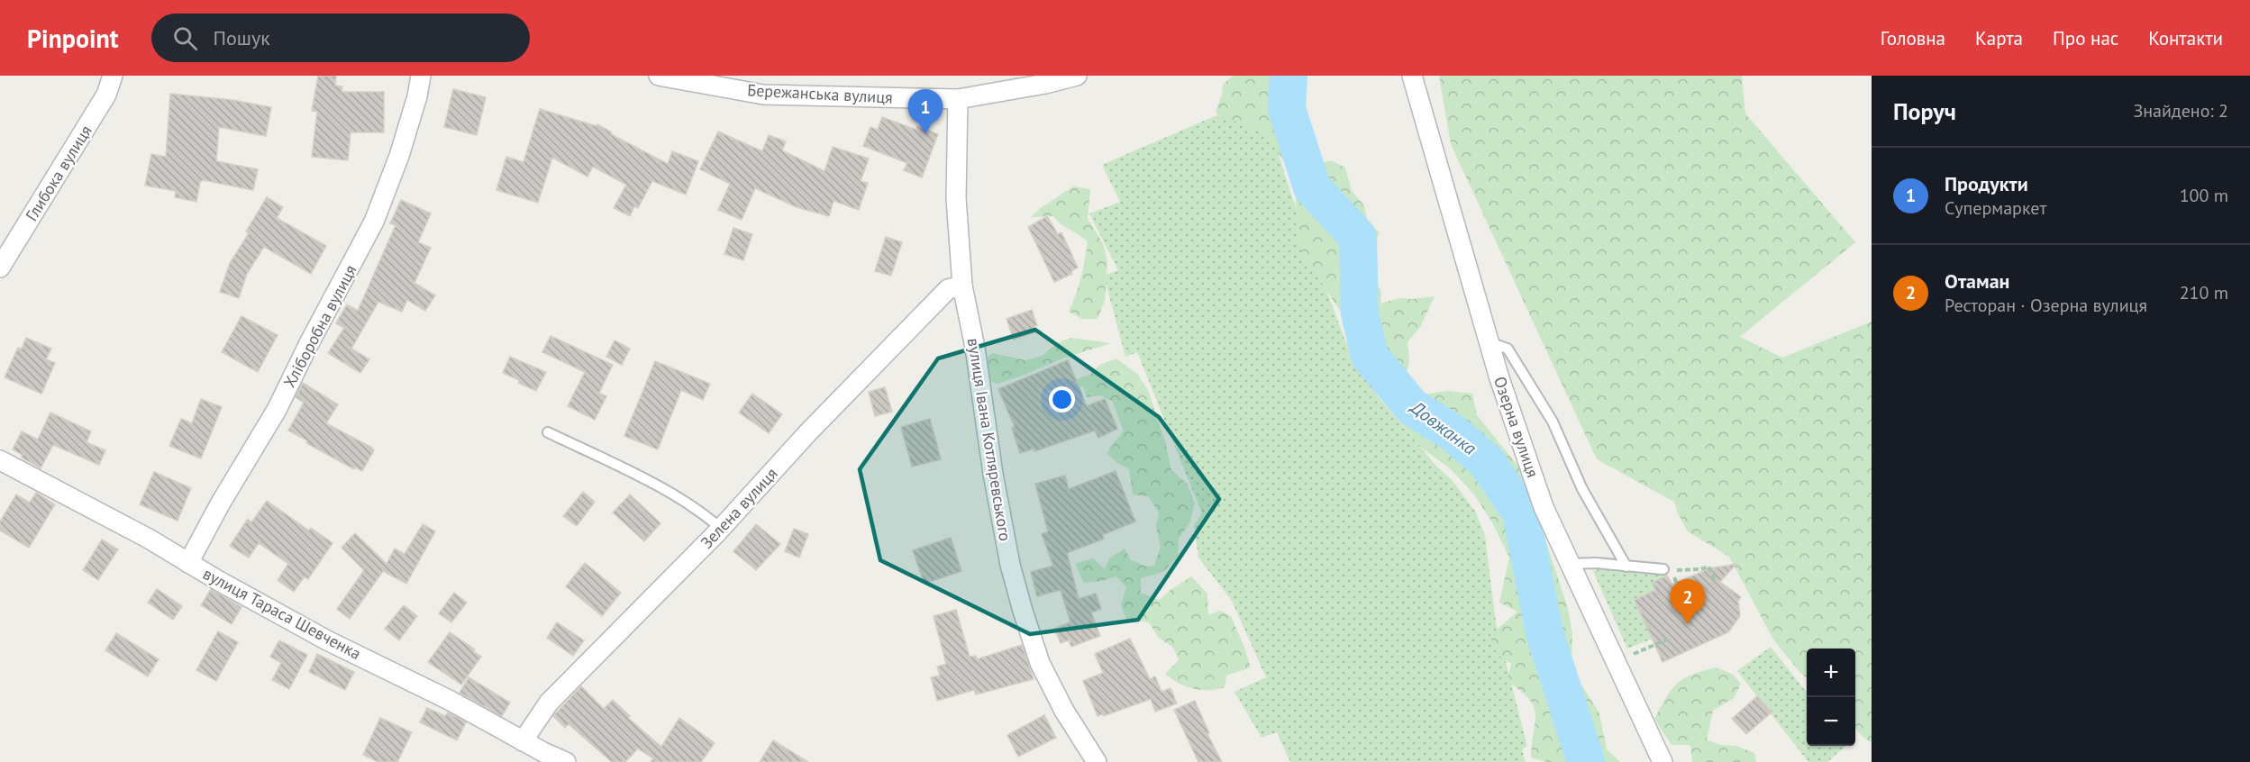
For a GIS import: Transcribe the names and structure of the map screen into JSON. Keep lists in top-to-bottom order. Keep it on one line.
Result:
{"streets":{"street":["Бережанська вулиця","Глибока вулиця","Хліборобна вулиця","Озерна вулиця","вулиця Івана Котляревського","Зелена вулиця","вулиця Тараса Шевченка"]},"crossings":[["Бережанська вулиця","вулиця Івана Котляревського"],["Хліборобна вулиця","вулиця Тараса Шевченка"],["вулиця Івана Котляревського","Зелена вулиця"],["Зелена вулиця","вулиця Тараса Шевченка"]],"water":["Довжанка"],"page":{"header":"Pinpoint","search":"Пошук","nav":["Головна","Карта","Про нас","Контакти"],"heading":["Поруч","Знайдено: 2"],"pins":["1","2"],"list":[{"mark":"1","name":"Продукти","note":"Супермаркет","value":"100 m"},{"mark":"2","name":"Отаман","note":"Ресторан · Озерна вулиця","value":"210 m"}],"map_buttons":["+","−"]}}
